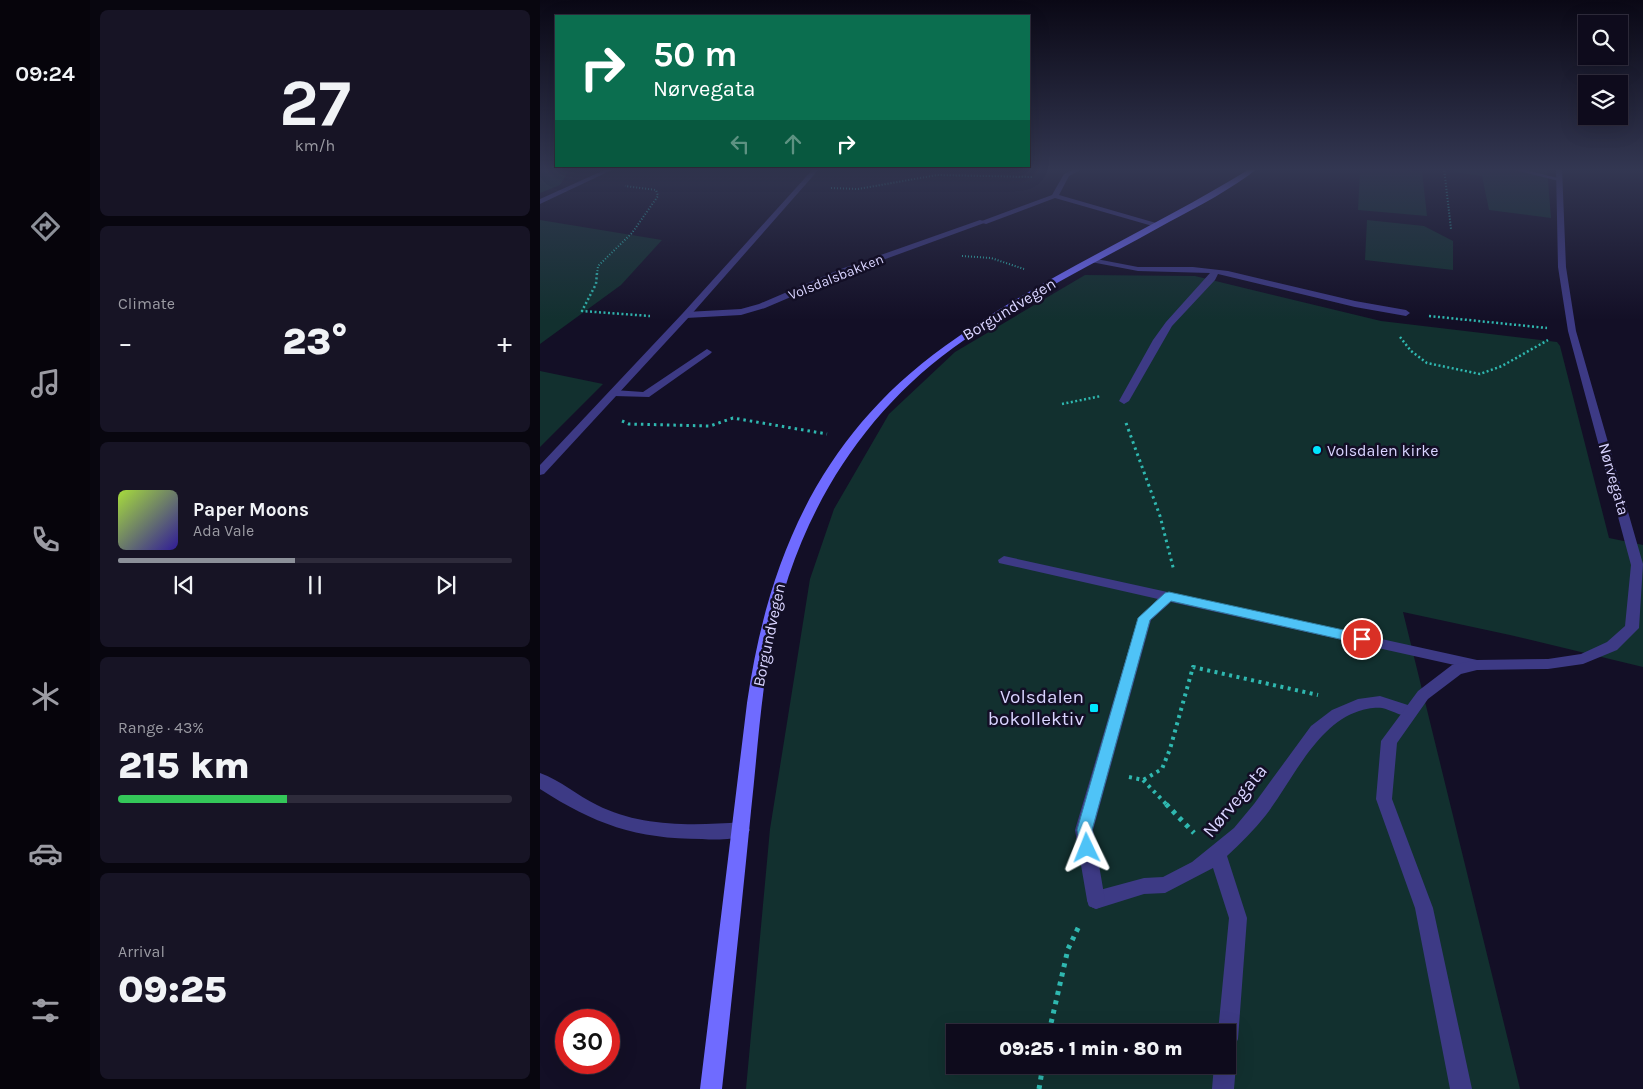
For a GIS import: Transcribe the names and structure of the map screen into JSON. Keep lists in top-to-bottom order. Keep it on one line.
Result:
{"streets":{"main road":["Borgundvegen"],"street":["Volsdalsbakken","Nørvegata"]},"places":{"other":["Volsdalen kirke"],"transit":["Volsdalen bokollektiv"]},"page":{"tabs":"09:24","tile":[["27","km/h"],"Climate",["Range · 43%","215 km"],["Arrival","09:25"]],"turn":["50 m","Nørvegata"],"heat":["−","23°","+"],"song":["Paper Moons","Ada Vale"],"limit":"30","trip":"09:25 · 1 min · 80 m"}}
